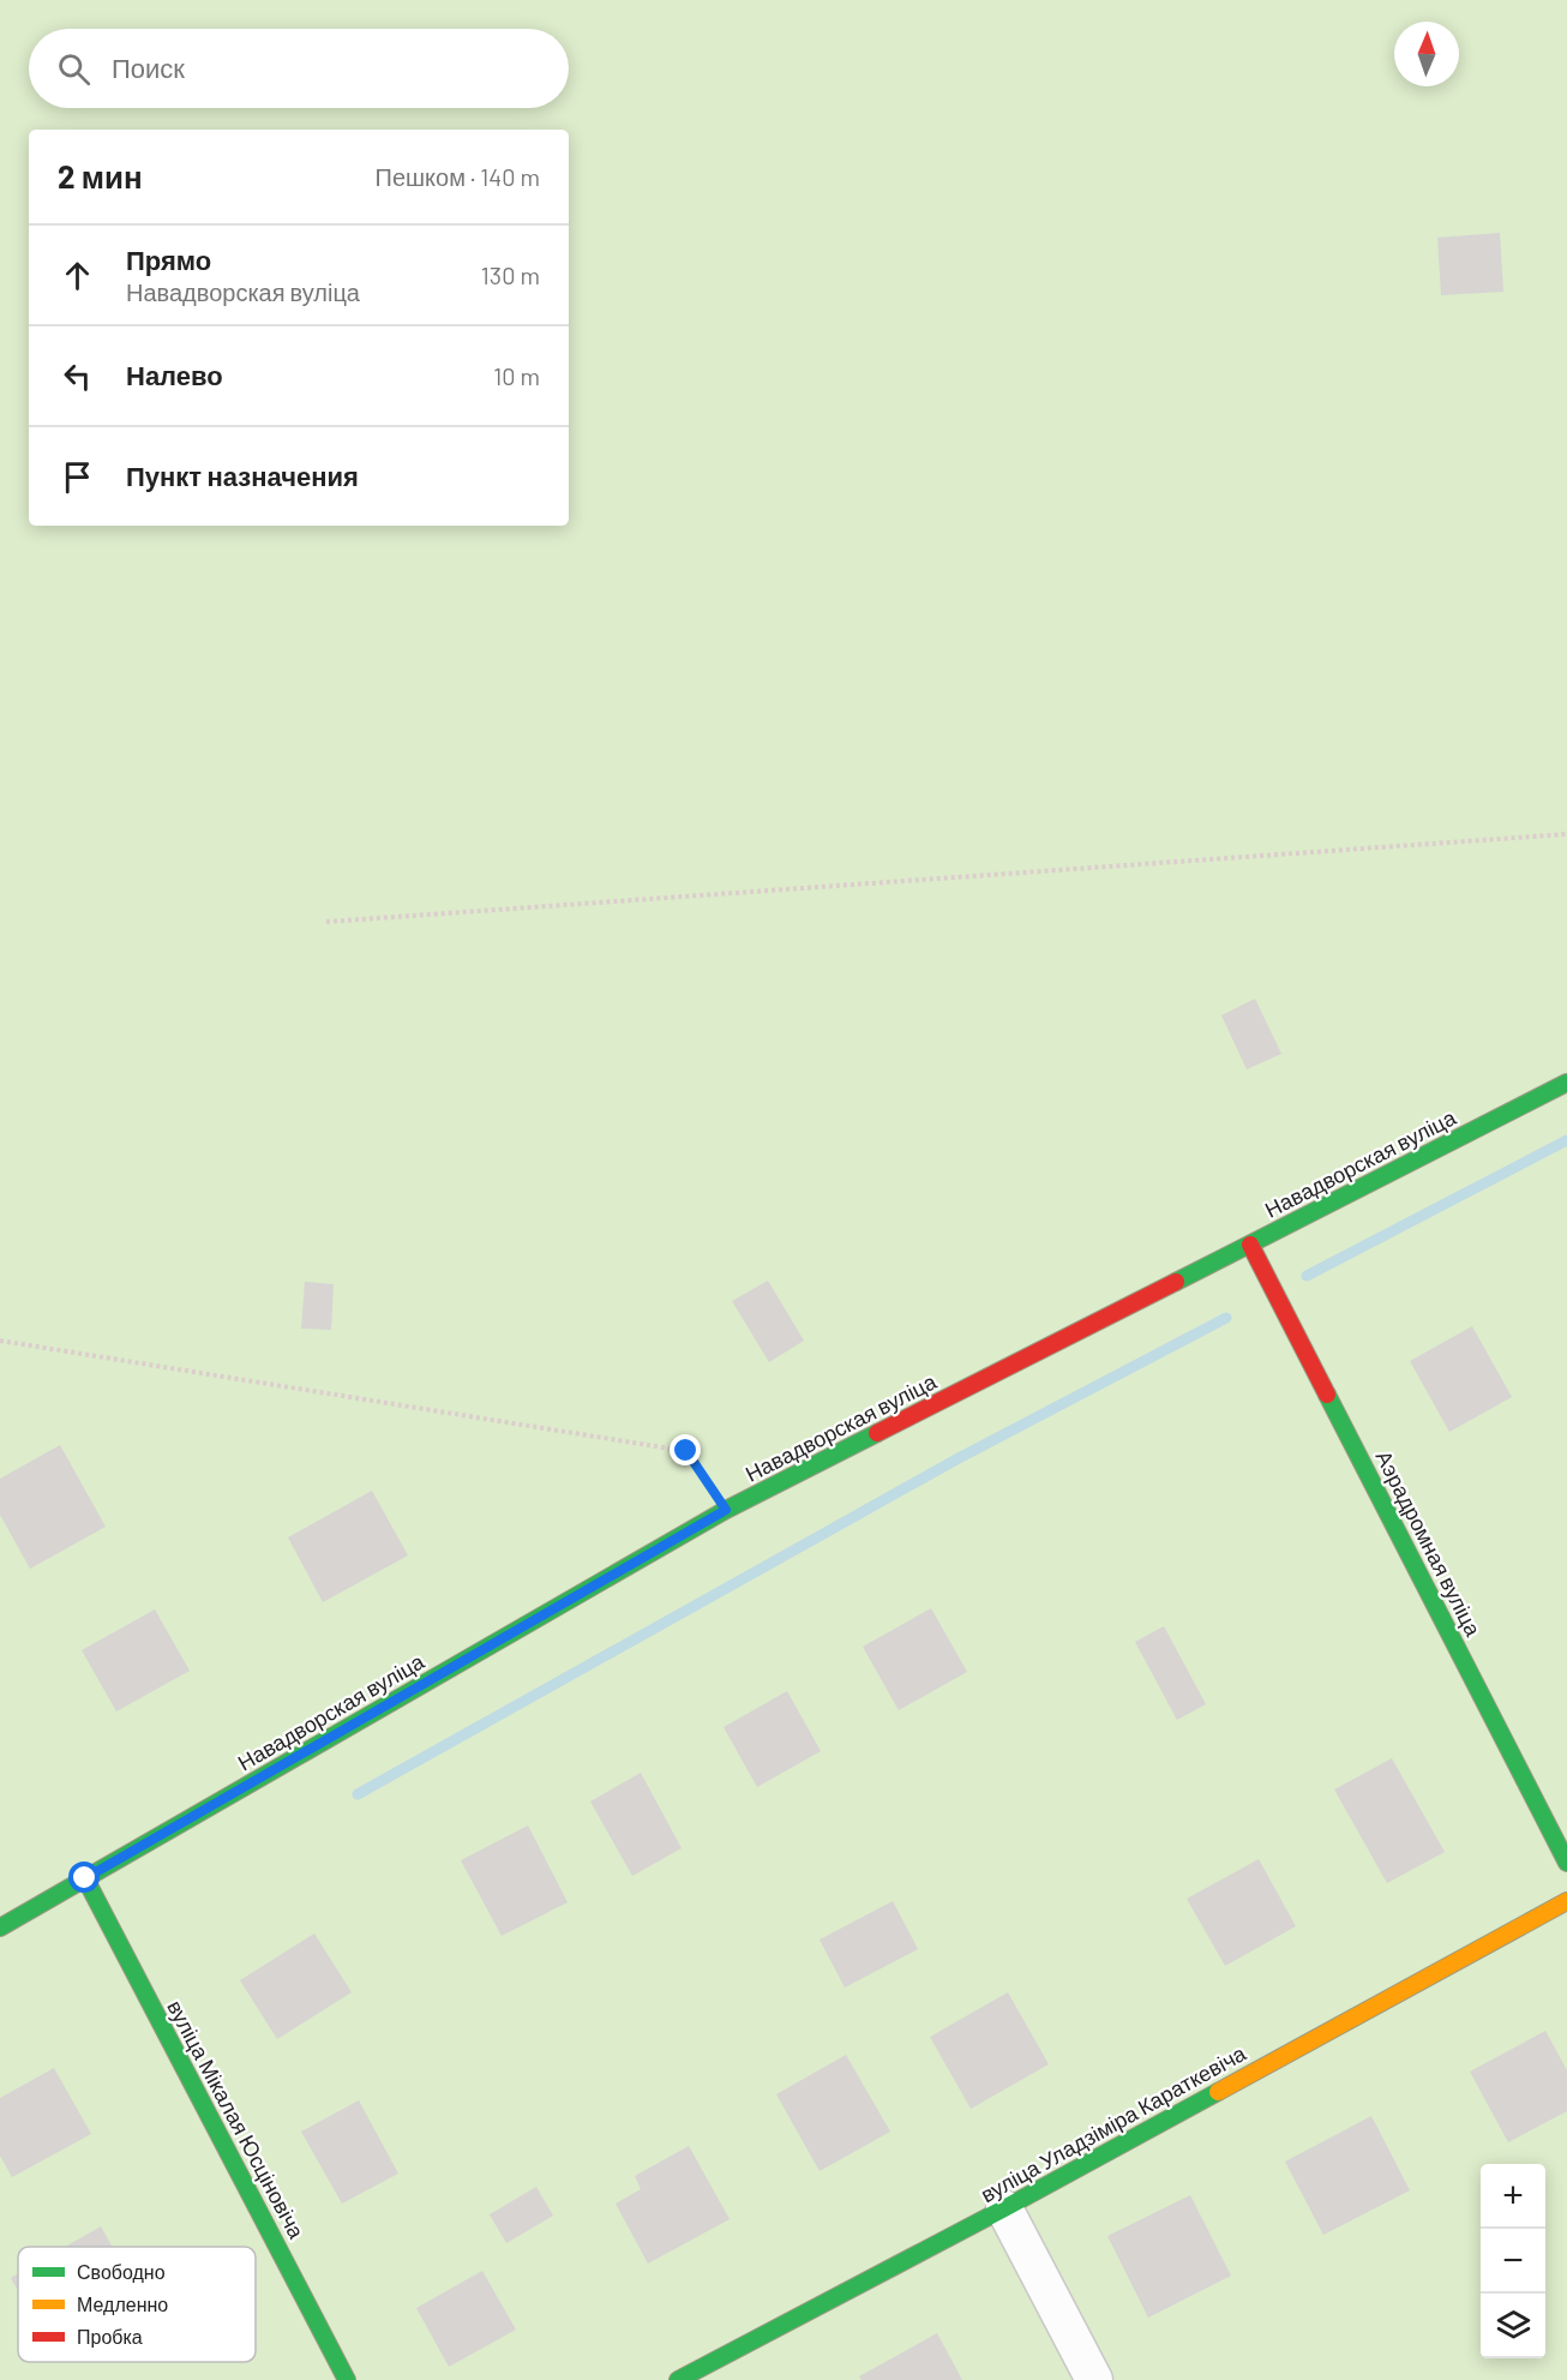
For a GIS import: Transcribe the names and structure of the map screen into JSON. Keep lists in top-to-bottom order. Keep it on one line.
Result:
{"streets":{"street":["Навадворская вуліца","Аэрадромная вуліца","вуліца Мікалая Юсціновіча","вуліца Уладзіміра Караткевіча"]},"crossings":[["Навадворская вуліца","Аэрадромная вуліца"],["Навадворская вуліца","вуліца Мікалая Юсціновіча"]],"legend":["Свободно","Медленно","Пробка"],"north":"top","page":{"search":"Поиск","heading":["2 мин","Пешком · 140 m"],"list":[["Прямо","Навадворская вуліца","130 m"],["Налево","10 m"],"Пункт назначения"],"map_buttons":["+","−"]}}
